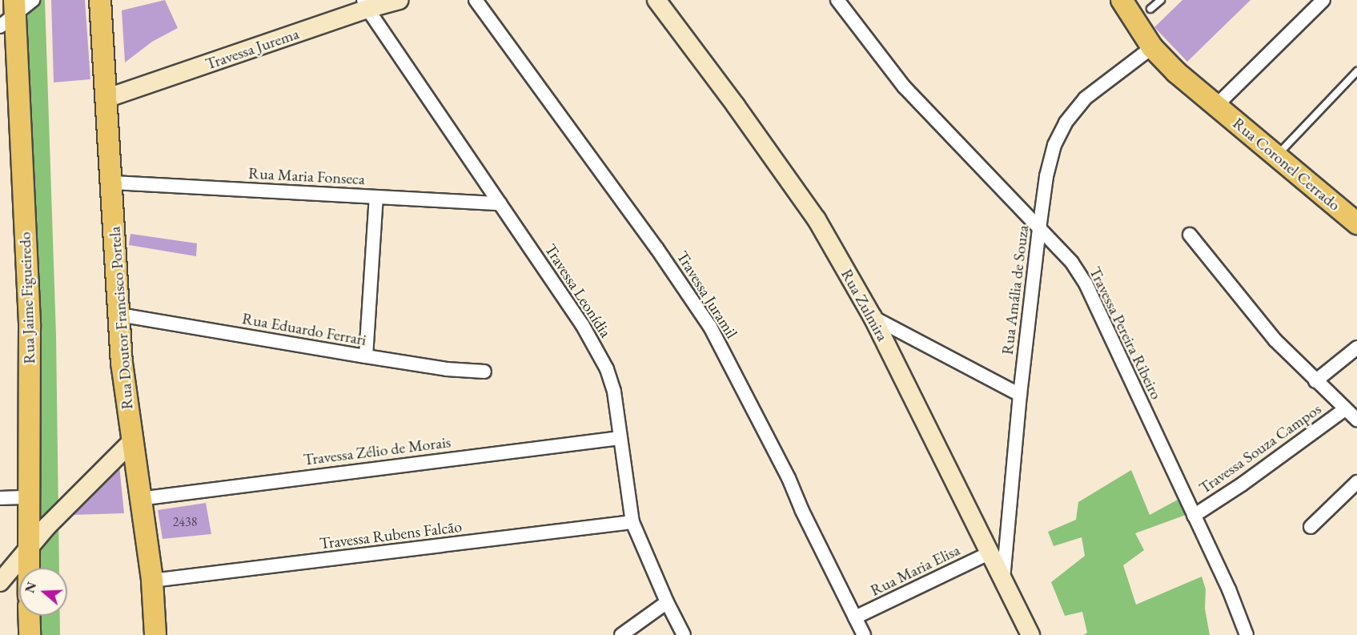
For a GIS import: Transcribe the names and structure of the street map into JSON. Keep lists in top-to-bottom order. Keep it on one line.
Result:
{"streets":{"main road":["Rua Coronel Cerrado","Rua Jaime Figueiredo","Rua Doutor Francisco Portela"],"street":["Travessa Jurema","Rua Maria Fonseca","Rua Amália de Souza","Travessa Leonídia","Travessa Juramil","Rua Zulmira","Rua Eduardo Ferrari","Travessa Pereira Ribeiro","Travessa Souza Campos","Travessa Zélio de Morais","Travessa Rubens Falcão","Rua Maria Elisa"]},"crossings":[["Travessa Jurema","Travessa Leonídia"],["Travessa Jurema","Rua Doutor Francisco Portela"],["Rua Coronel Cerrado","Rua Amália de Souza"],["Rua Maria Fonseca","Travessa Leonídia"],["Rua Maria Fonseca","Rua Doutor Francisco Portela"],["Rua Amália de Souza","Rua Zulmira"],["Rua Amália de Souza","Travessa Pereira Ribeiro"],["Travessa Leonídia","Travessa Zélio de Morais"],["Travessa Leonídia","Travessa Rubens Falcão"],["Travessa Juramil","Rua Maria Elisa"],["Rua Zulmira","Rua Maria Elisa"],["Rua Doutor Francisco Portela","Rua Eduardo Ferrari"],["Rua Doutor Francisco Portela","Travessa Zélio de Morais"],["Rua Doutor Francisco Portela","Travessa Rubens Falcão"],["Travessa Pereira Ribeiro","Travessa Souza Campos"]],"house_numbers":["2438"],"north":"left"}
